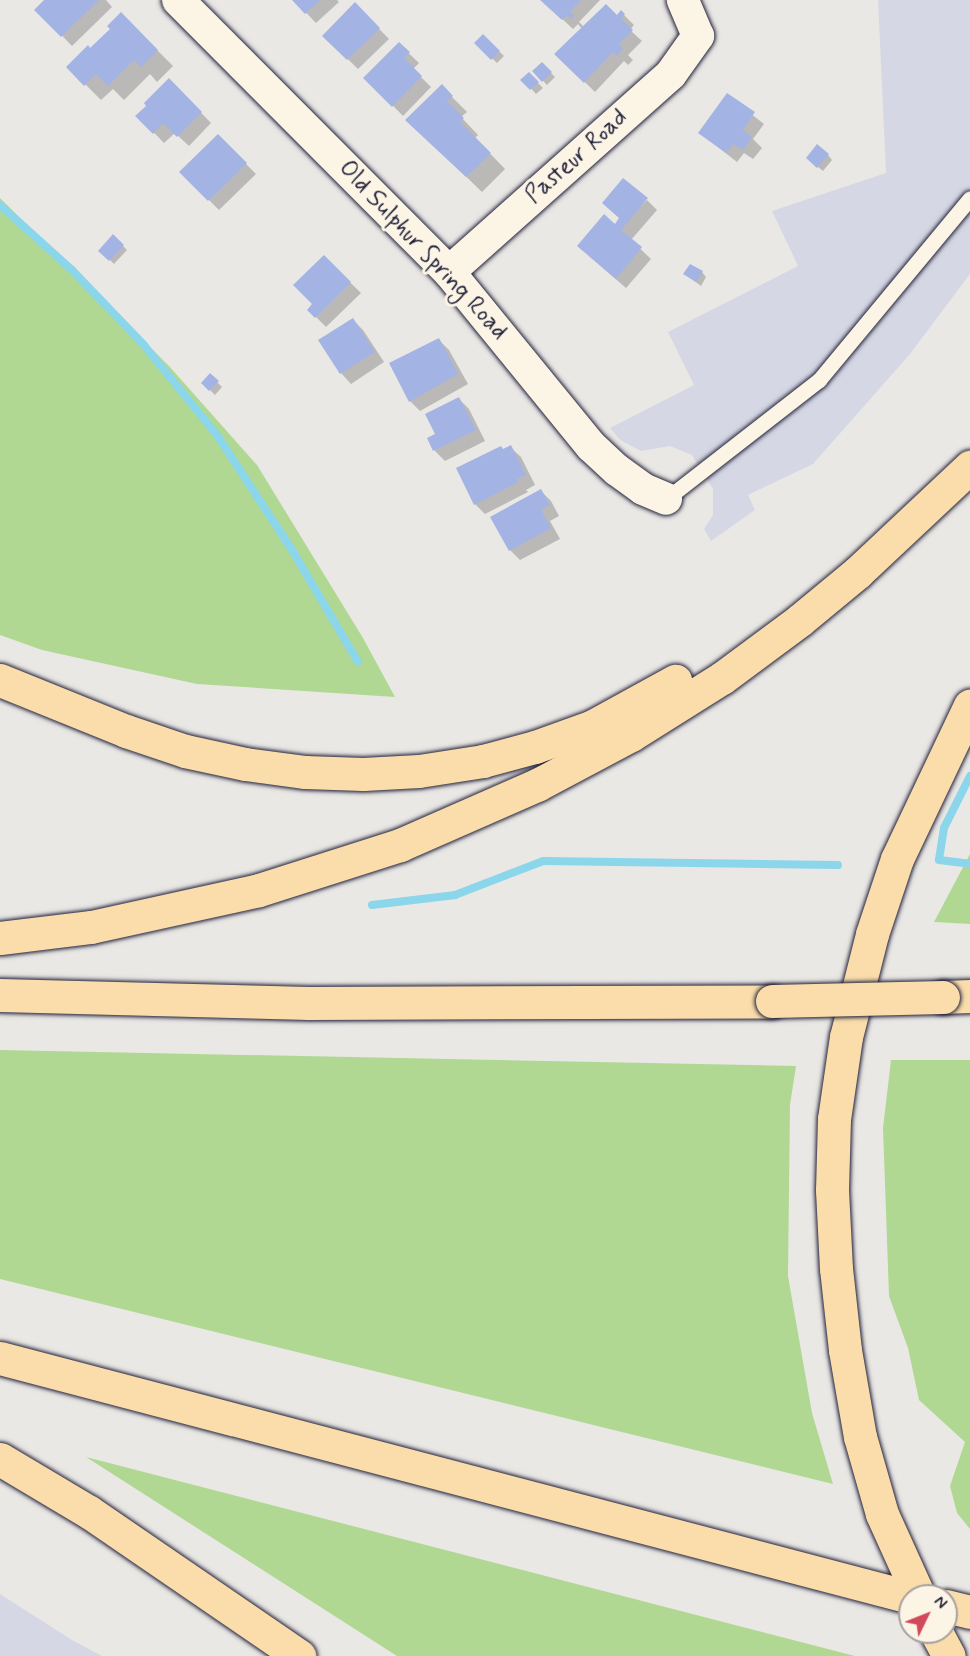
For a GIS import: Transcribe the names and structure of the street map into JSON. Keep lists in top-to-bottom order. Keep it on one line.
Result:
{"streets":{"street":["Pasteur Road","Old Sulphur Spring Road"]},"crossings":[["Pasteur Road","Old Sulphur Spring Road"]],"north":"top right"}
